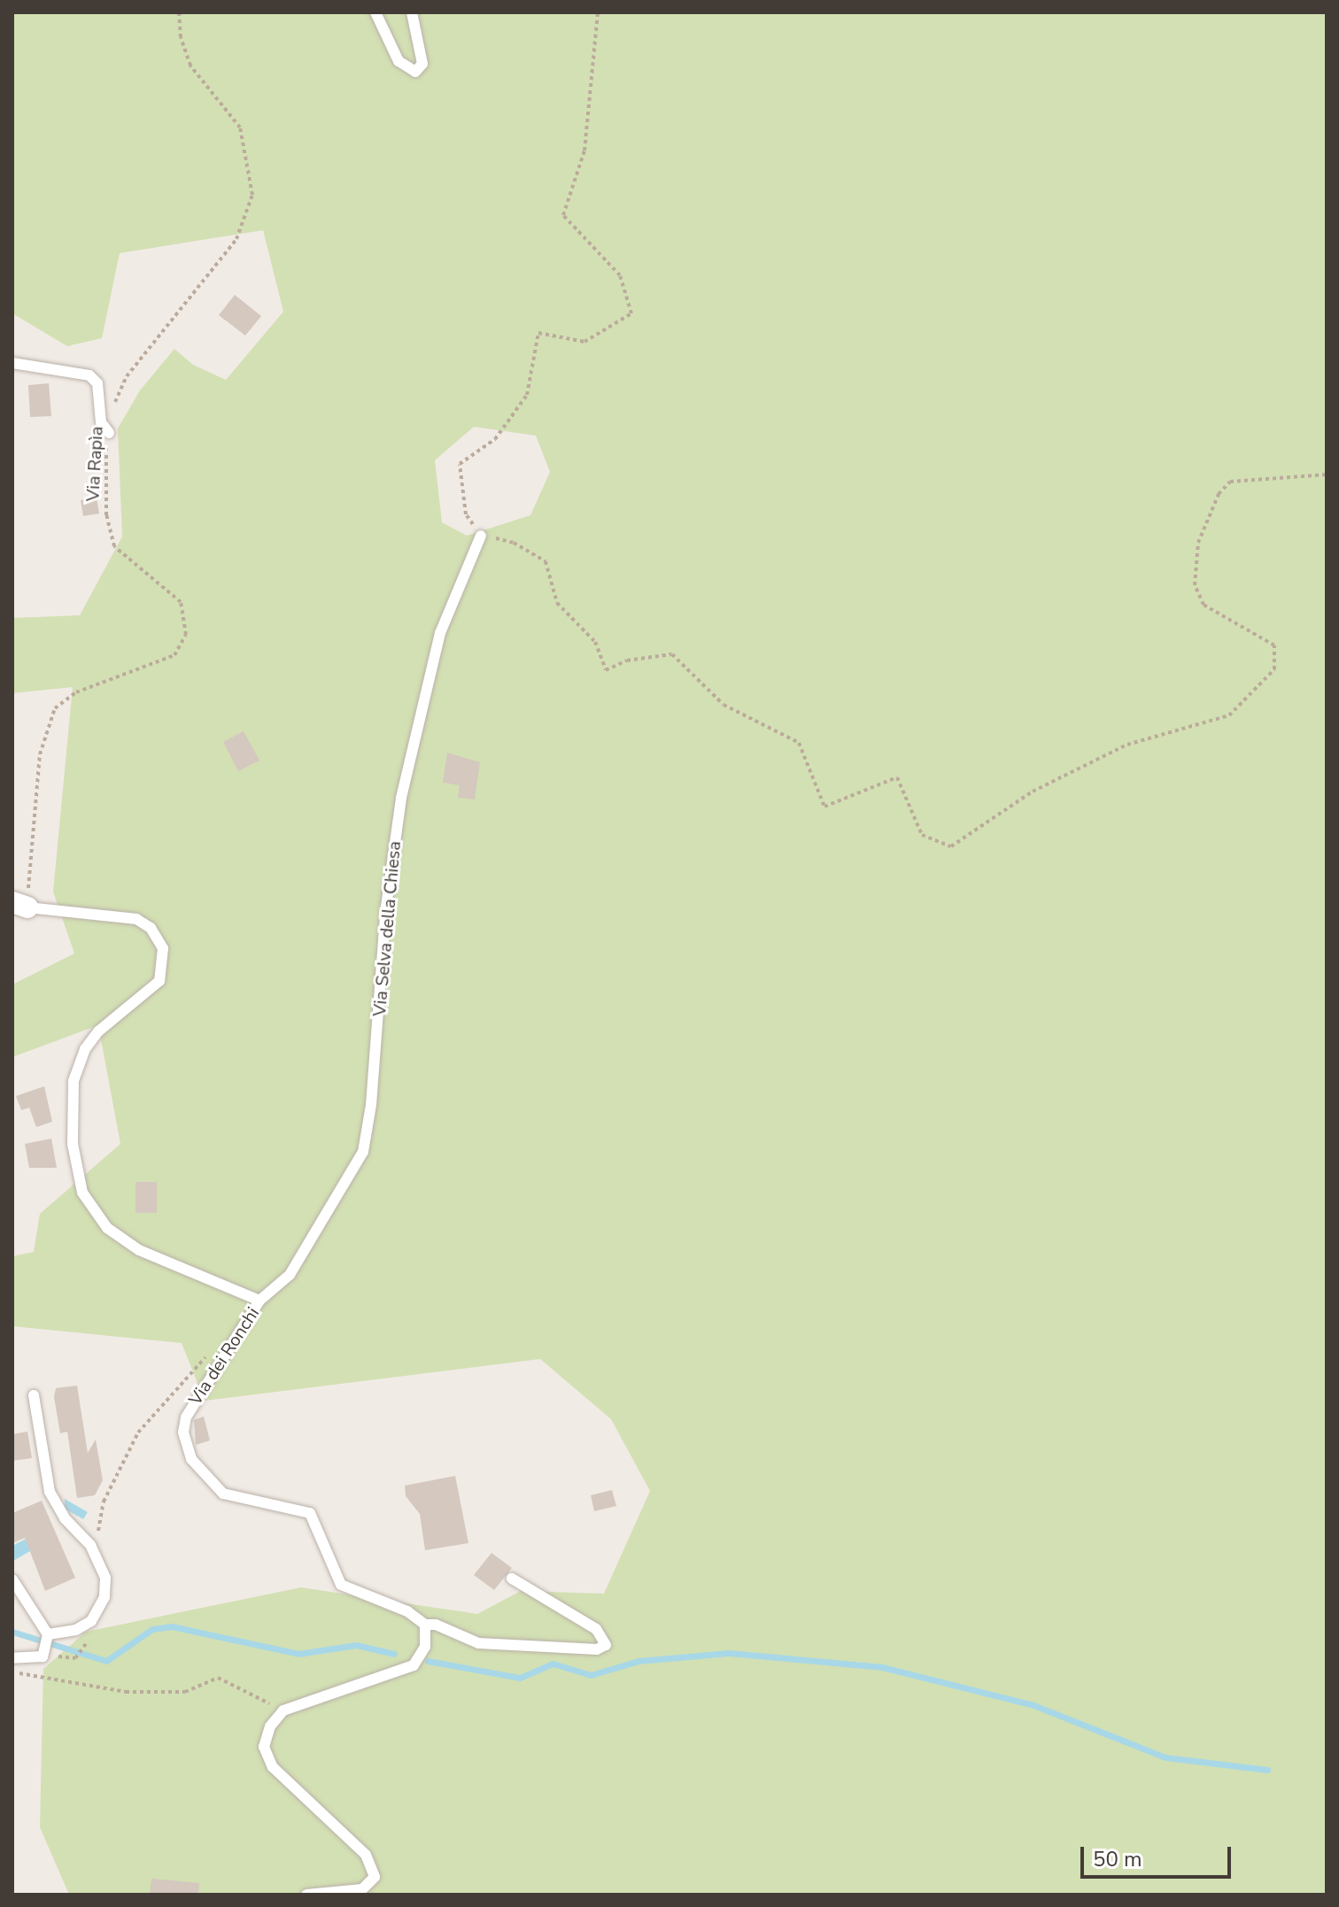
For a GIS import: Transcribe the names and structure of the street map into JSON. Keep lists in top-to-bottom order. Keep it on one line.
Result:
{"streets":{"lane":["Via Selva della Chiesa","Via dei Ronchi"],"path":["Via Rapìa"]},"crossings":[["Via Rapìa","Via dei Ronchi"],["Via Selva della Chiesa","Via dei Ronchi"]],"scale_bar":"50 m"}
